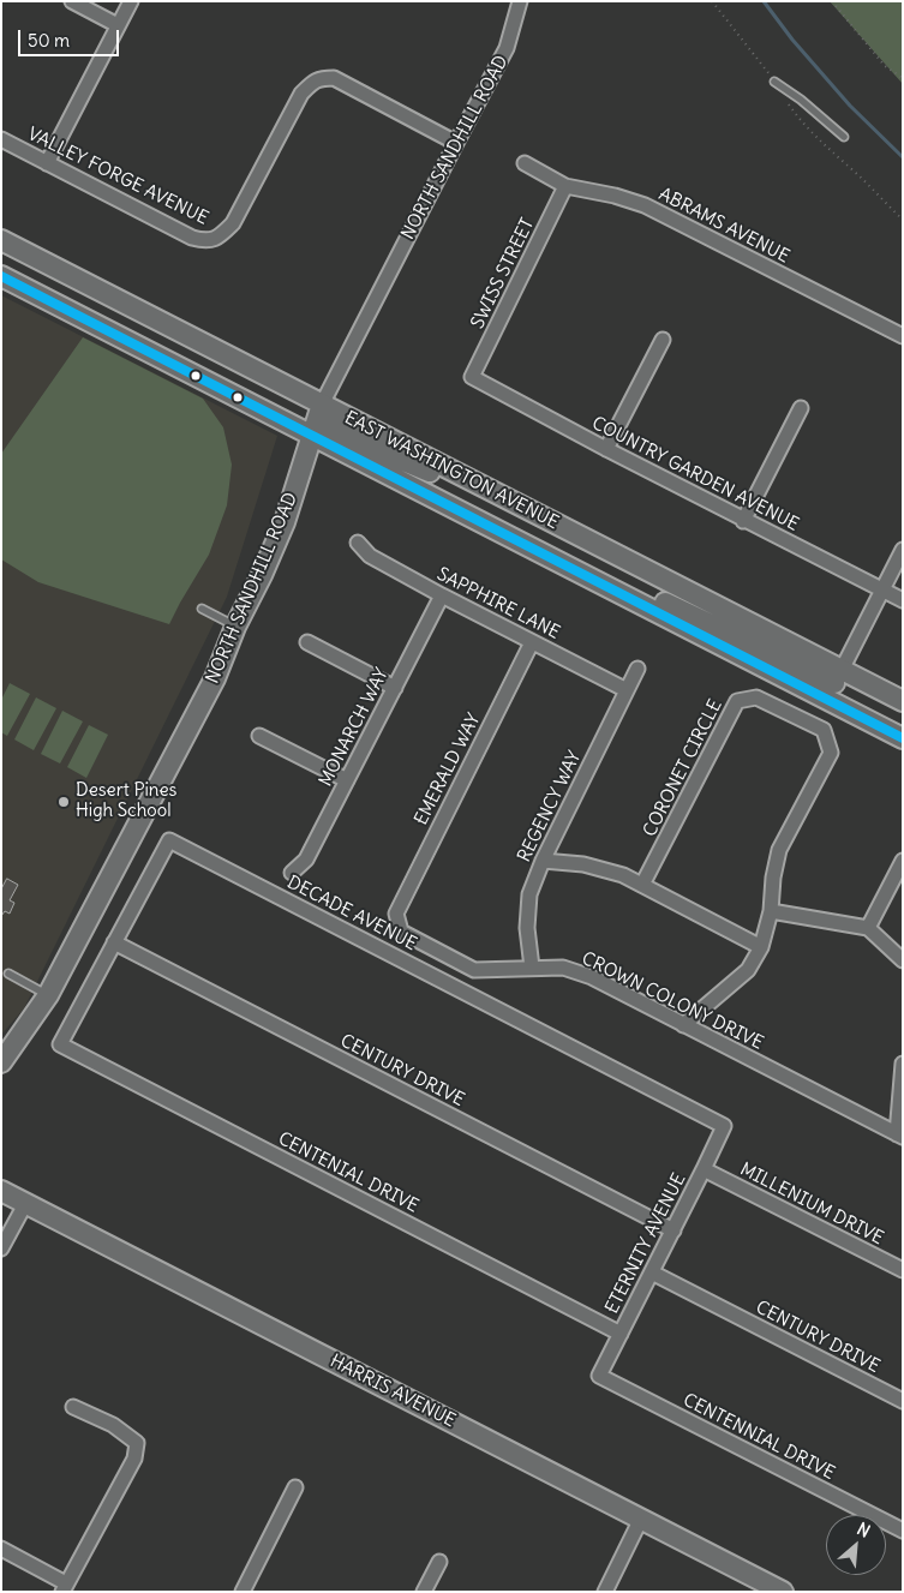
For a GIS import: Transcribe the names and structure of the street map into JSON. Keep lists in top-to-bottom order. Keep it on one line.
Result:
{"streets":{"main road":["NORTH SANDHILL ROAD","EAST WASHINGTON AVENUE","HARRIS AVENUE"],"street":["VALLEY FORGE AVENUE","ABRAMS AVENUE","SWISS STREET","COUNTRY GARDEN AVENUE","SAPPHIRE LANE","MONARCH WAY","CORONET CIRCLE","EMERALD WAY","REGENCY WAY","DECADE AVENUE","CROWN COLONY DRIVE","CENTURY DRIVE","CENTENIAL DRIVE","MILLENIUM DRIVE","ETERNITY AVENUE","CENTENNIAL DRIVE"]},"crossings":[["NORTH SANDHILL ROAD","VALLEY FORGE AVENUE"],["NORTH SANDHILL ROAD","EAST WASHINGTON AVENUE"],["ABRAMS AVENUE","SWISS STREET"],["SWISS STREET","COUNTRY GARDEN AVENUE"],["SAPPHIRE LANE","MONARCH WAY"],["SAPPHIRE LANE","EMERALD WAY"],["SAPPHIRE LANE","REGENCY WAY"],["EMERALD WAY","CROWN COLONY DRIVE"],["REGENCY WAY","CROWN COLONY DRIVE"],["DECADE AVENUE","CENTURY DRIVE"],["DECADE AVENUE","CENTENIAL DRIVE"],["DECADE AVENUE","ETERNITY AVENUE"],["CENTURY DRIVE","ETERNITY AVENUE"],["CENTENIAL DRIVE","ETERNITY AVENUE"],["MILLENIUM DRIVE","ETERNITY AVENUE"],["ETERNITY AVENUE","CENTENNIAL DRIVE"]],"places":["Desert Pines High School"],"scale_bar":"50 m","north":"top right"}
